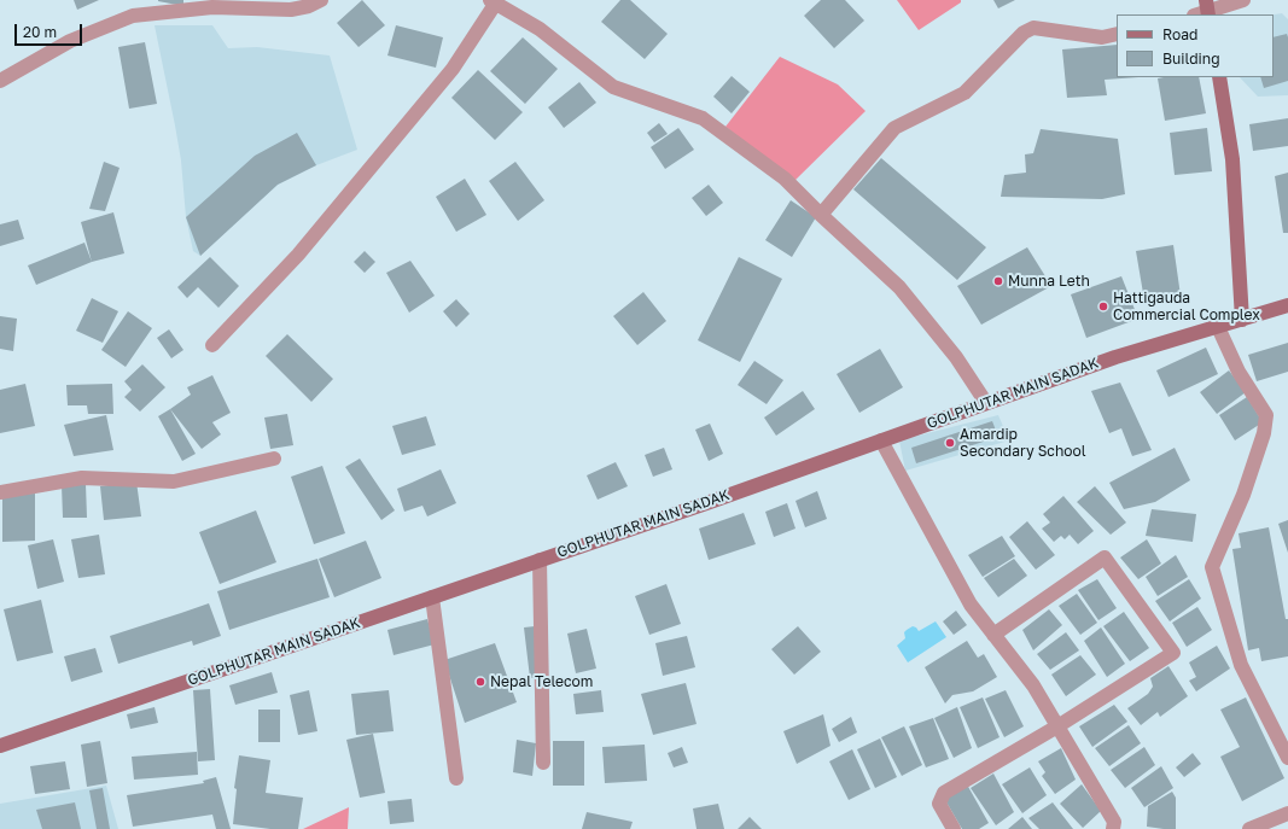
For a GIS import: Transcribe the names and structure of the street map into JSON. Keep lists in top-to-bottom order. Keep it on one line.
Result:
{"streets":{"main road":["GOLPHUTAR MAIN SADAK"]},"places":["Munna Leth","Hattigauda Commercial Complex","Amardip Secondary School","Nepal Telecom"],"legend":["Road","Building"],"scale_bar":"20 m"}
